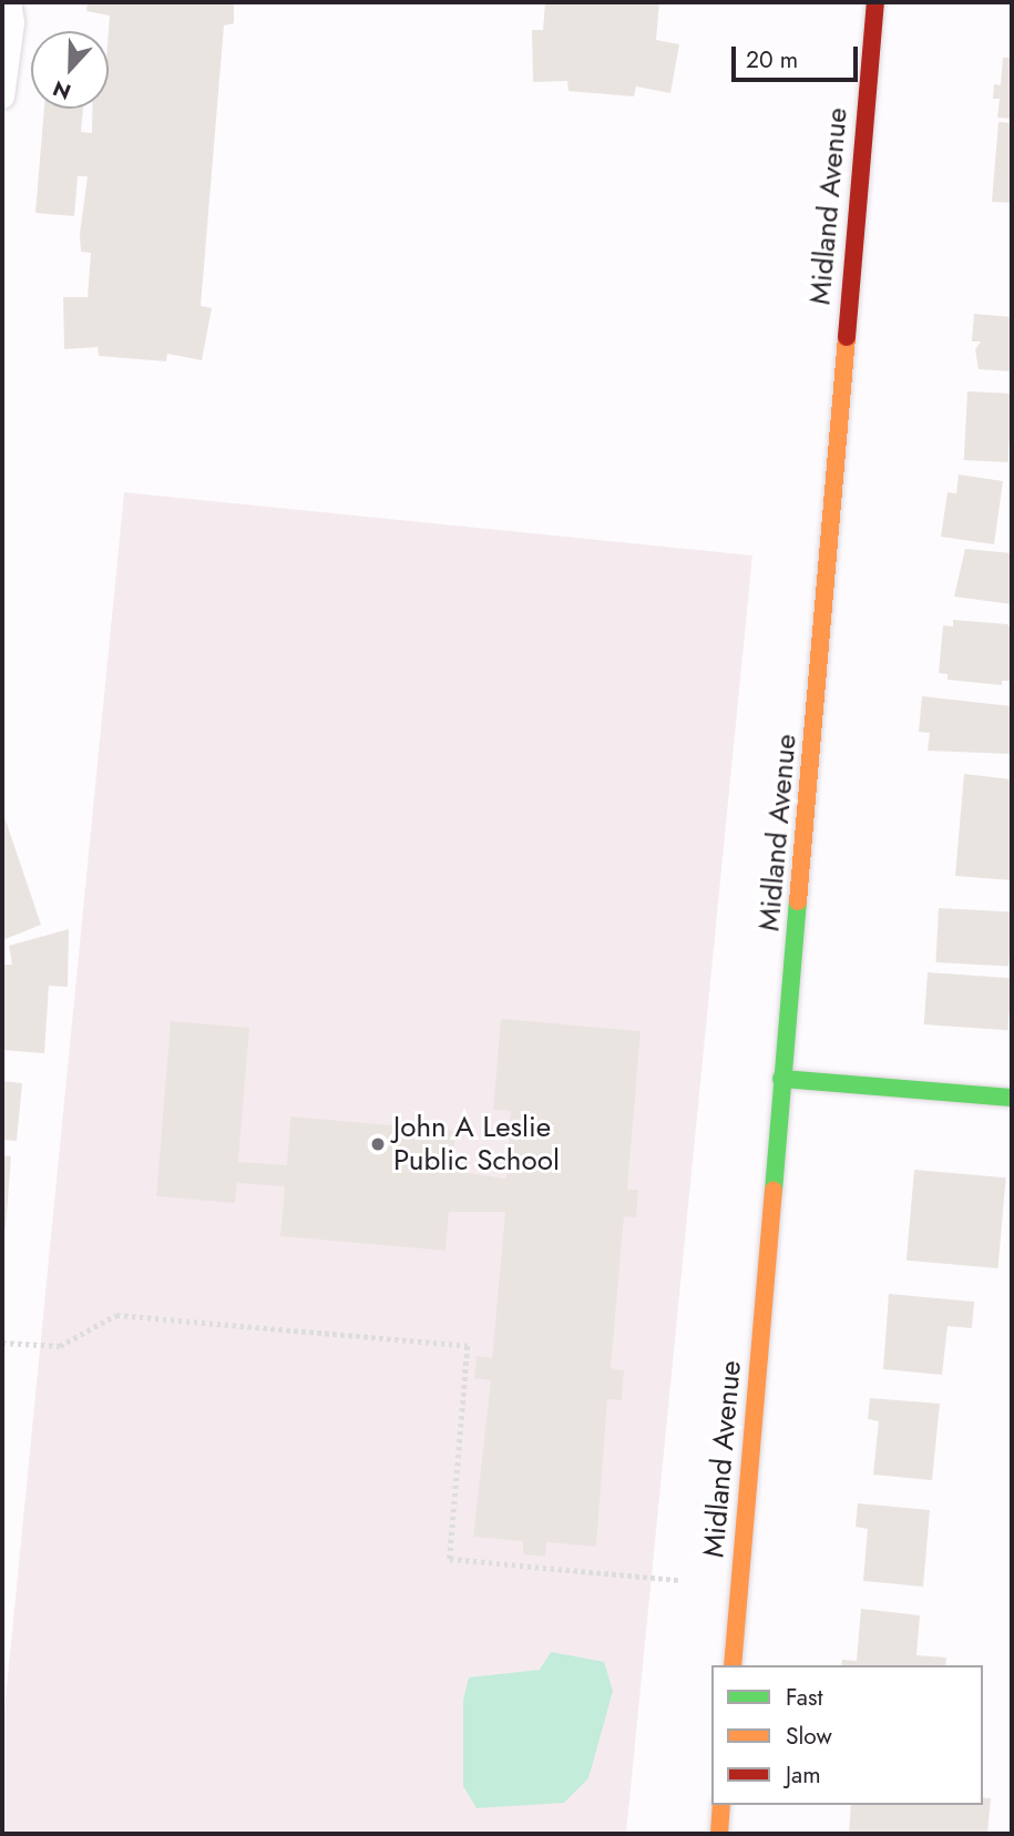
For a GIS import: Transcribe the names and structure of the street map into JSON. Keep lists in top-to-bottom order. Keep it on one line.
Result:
{"streets":{"main road":["Midland Avenue"]},"places":["John A Leslie Public School"],"legend":["Fast","Slow","Jam"],"scale_bar":"20 m","north":"bottom"}
